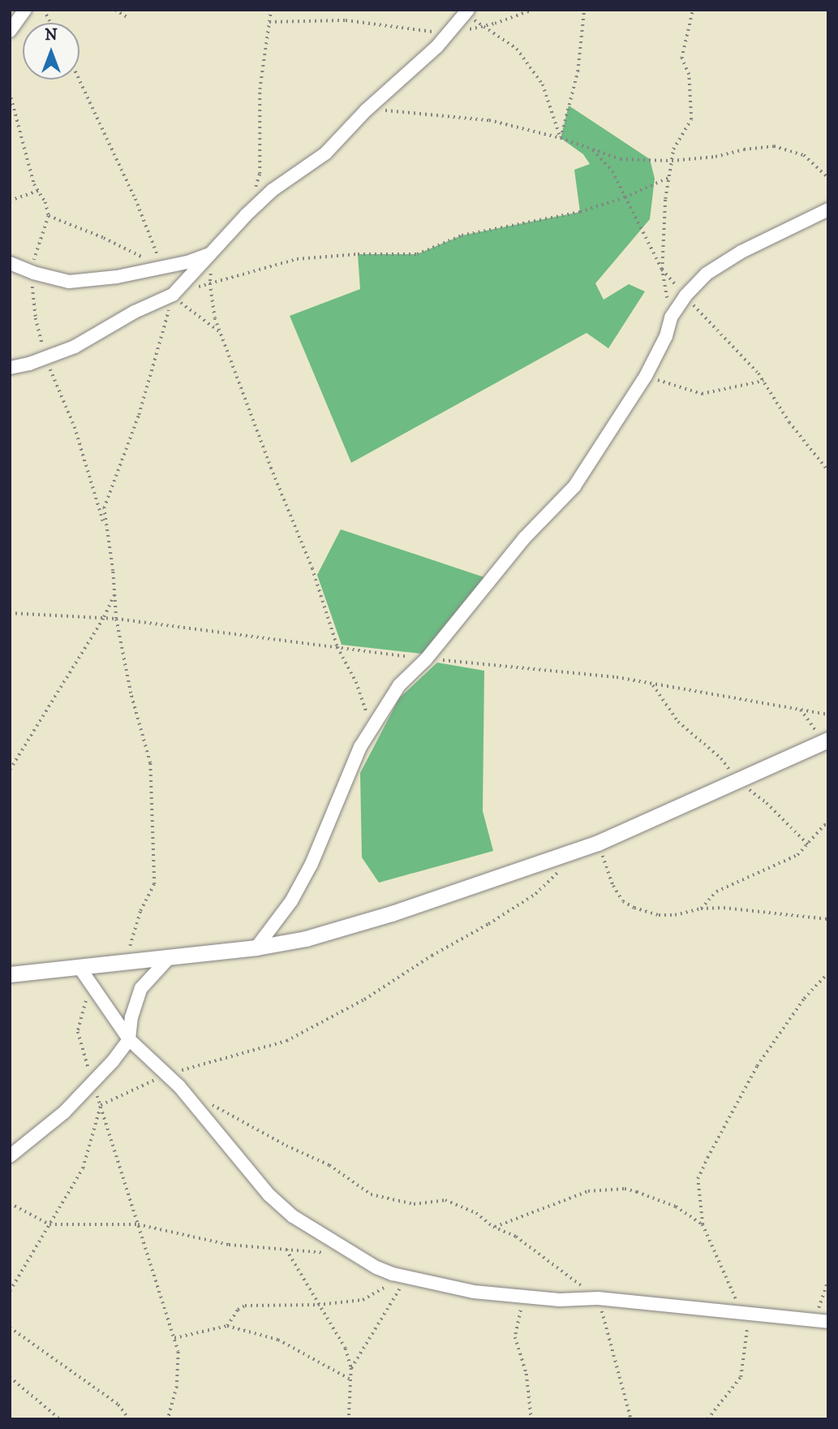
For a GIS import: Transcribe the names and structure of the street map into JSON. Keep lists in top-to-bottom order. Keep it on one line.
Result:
{"north":"top"}
